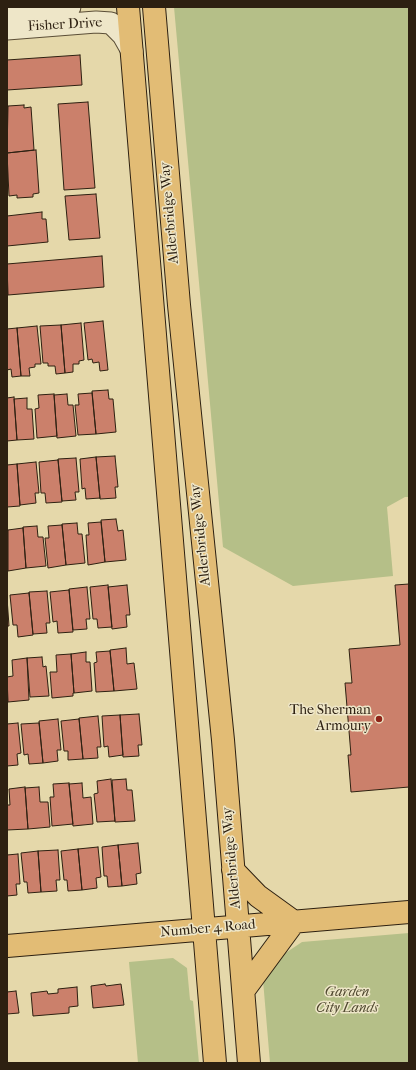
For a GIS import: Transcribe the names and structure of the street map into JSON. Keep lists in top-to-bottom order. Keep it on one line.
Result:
{"streets":{"main road":["Alderbridge Way","Number 4 Road"],"street":["Fisher Drive"]},"crossings":[["Fisher Drive","Alderbridge Way"],["Alderbridge Way","Number 4 Road"]],"parks":["Garden City Lands"],"places":["The Sherman Armoury"]}
